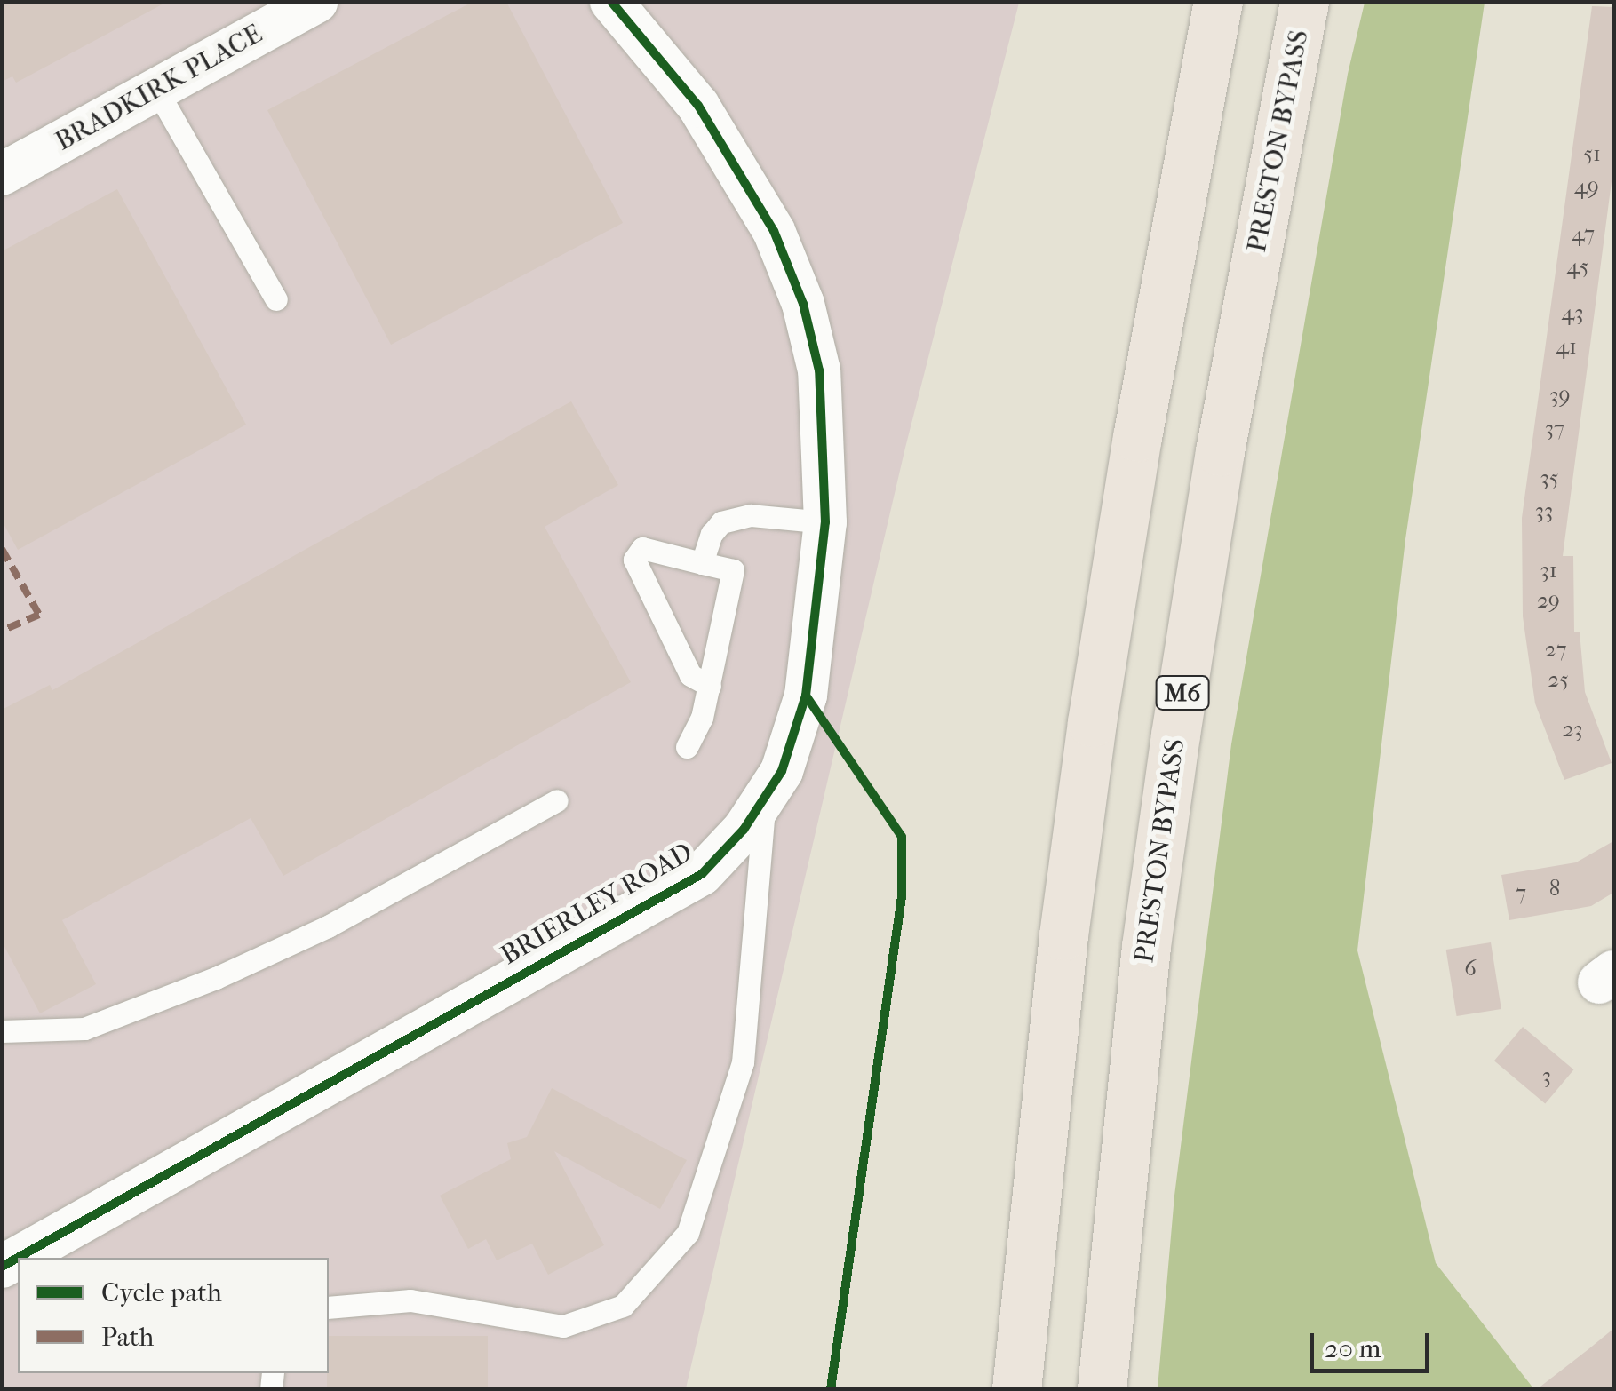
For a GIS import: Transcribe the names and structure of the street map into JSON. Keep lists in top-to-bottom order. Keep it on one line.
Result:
{"streets":{"highway":["PRESTON BYPASS","M6"],"street":["BRADKIRK PLACE","BRIERLEY ROAD"]},"house_numbers":["51","49","47","45","43","41","39","37","35","33","31","29","27","25","23","8","7","6","3"],"legend":["Cycle path","Path"],"scale_bar":"20 m"}
